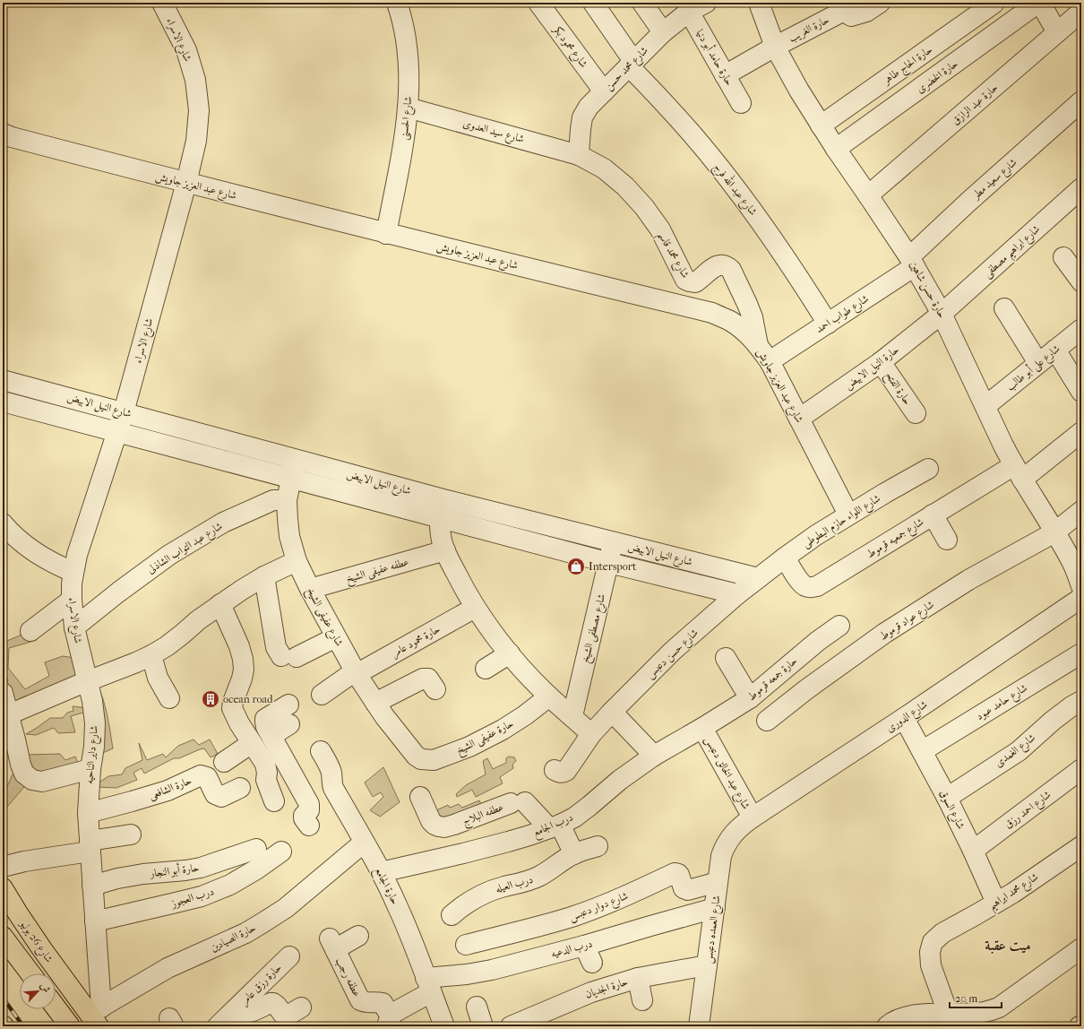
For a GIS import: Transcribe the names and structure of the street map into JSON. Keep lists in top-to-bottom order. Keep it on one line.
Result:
{"streets":{"main road":["شارع 26 يوليو"],"street":["حارة الغريب","شارع الاسراء","شارع محمود بكر","حارة حامد أبو دنيا","حارة الحاج طاهر","شارع محمد حسن","حارة الخضرى","حارة عبد الرازق","شارع الحسنى","شارع سيد العدوى","شارع سعيد مطر","شارع عبد العزيز جاويش","شارع عبد الله فرج","شارع ابراهيم مصطفى","شارع محمد قاسم","حارة حسن شاهين","شارع طواب احمد","حارة النيل الابيض","شارع على أبو طالب","حارة الفتح","شارع النيل الابيض","شارع اللواء حازم البطوطى","شارع جمعيه قرموط","شارع عبد التواب الشاذلى","عطفه عفيفى الشيخ","شارع عفيفى الشيخ","شارع عواد قرموط","شارع مصطفى الشيخ","حارة محمود عامر","شارع حسن دعبس","حارة جمعه قرموط","شارع حامد عبود","شارع الدورى","حارة عفيفى الشيخ","شارع الغمدى","شارع داير الناحيه","شارع عبد الخالق دعبس","حارة الشافعى","شارع السوق","شارع احمد رزق","عطفه البلاج","درب الجامع","حارة أبو النجار","درب العيله","حارة الجامع","شارع محمد ابراهيم","درب العجوز","شارع دوار دعبس","شارع العمده دعبس","حارة الصيادين","درب الدعيه","عطفه رجب","حارة رزق عامر","حارة الجديان"]},"crossings":[["حارة الغريب","حارة حامد أبو دنيا"],["حارة الغريب","حارة حسن شاهين"],["شارع الاسراء","شارع عبد العزيز جاويش"],["شارع الاسراء","شارع النيل الابيض"],["شارع الاسراء","شارع عبد التواب الشاذلى"],["شارع الاسراء","شارع داير الناحيه"],["شارع محمود بكر","شارع محمد حسن"],["حارة حامد أبو دنيا","شارع محمد حسن"],["حارة الحاج طاهر","حارة حسن شاهين"],["شارع محمد حسن","شارع سيد العدوى"],["شارع محمد حسن","شارع عبد الله فرج"],["شارع محمد حسن","شارع محمد قاسم"],["حارة الخضرى","حارة حسن شاهين"],["حارة عبد الرازق","حارة حسن شاهين"],["شارع الحسنى","شارع سيد العدوى"],["شارع الحسنى","شارع عبد العزيز جاويش"],["شارع سيد العدوى","شارع محمد قاسم"],["شارع سعيد مطر","حارة حسن شاهين"],["شارع سعيد مطر","شارع طواب احمد"],["شارع عبد العزيز جاويش","شارع محمد قاسم"],["شارع عبد العزيز جاويش","شارع طواب احمد"],["شارع عبد العزيز جاويش","حارة النيل الابيض"],["شارع عبد العزيز جاويش","شارع اللواء حازم البطوطى"],["شارع عبد الله فرج","شارع طواب احمد"],["شارع ابراهيم مصطفى","حارة حسن شاهين"],["شارع ابراهيم مصطفى","حارة النيل الابيض"],["حارة حسن شاهين","شارع طواب احمد"],["حارة حسن شاهين","حارة النيل الابيض"],["حارة حسن شاهين","شارع على أبو طالب"],["حارة حسن شاهين","شارع جمعيه قرموط"],["حارة حسن شاهين","شارع عواد قرموط"],["حارة النيل الابيض","حارة الفتح"],["شارع النيل الابيض","شارع اللواء حازم البطوطى"],["شارع النيل الابيض","شارع عفيفى الشيخ"],["شارع النيل الابيض","شارع مصطفى الشيخ"],["شارع النيل الابيض","شارع حسن دعبس"],["شارع اللواء حازم البطوطى","شارع جمعيه قرموط"],["شارع اللواء حازم البطوطى","شارع حسن دعبس"],["شارع عبد التواب الشاذلى","شارع عفيفى الشيخ"],["عطفه عفيفى الشيخ","شارع عفيفى الشيخ"],["شارع عفيفى الشيخ","حارة محمود عامر"],["شارع عفيفى الشيخ","حارة عفيفى الشيخ"],["حارة جمعه قرموط","شارع عبد الخالق دعبس"],["حارة جمعه قرموط","درب الجامع"],["شارع حامد عبود","شارع السوق"],["شارع الدورى","شارع عبد الخالق دعبس"],["شارع الدورى","شارع السوق"],["شارع الدورى","شارع العمده دعبس"],["شارع الغمدى","شارع السوق"],["شارع داير الناحيه","حارة الشافعى"],["شارع داير الناحيه","حارة أبو النجار"],["شارع داير الناحيه","درب العجوز"],["شارع داير الناحيه","حارة الصيادين"],["شارع داير الناحيه","شارع 26 يوليو"],["شارع عبد الخالق دعبس","درب الجامع"],["شارع السوق","شارع احمد رزق"],["شارع السوق","شارع محمد ابراهيم"],["عطفه البلاج","درب الجامع"],["درب الجامع","حارة الجامع"],["حارة الجامع","حارة الصيادين"],["حارة الجامع","درب الدعيه"],["شارع دوار دعبس","شارع العمده دعبس"],["شارع العمده دعبس","درب الدعيه"],["شارع العمده دعبس","حارة الجديان"],["حارة الصيادين","شارع 26 يوليو"]],"districts":["ميت عقبة"],"places":{"shop":["Intersport"],"building":["ocean road"]},"scale_bar":"20 m","north":"top right"}
